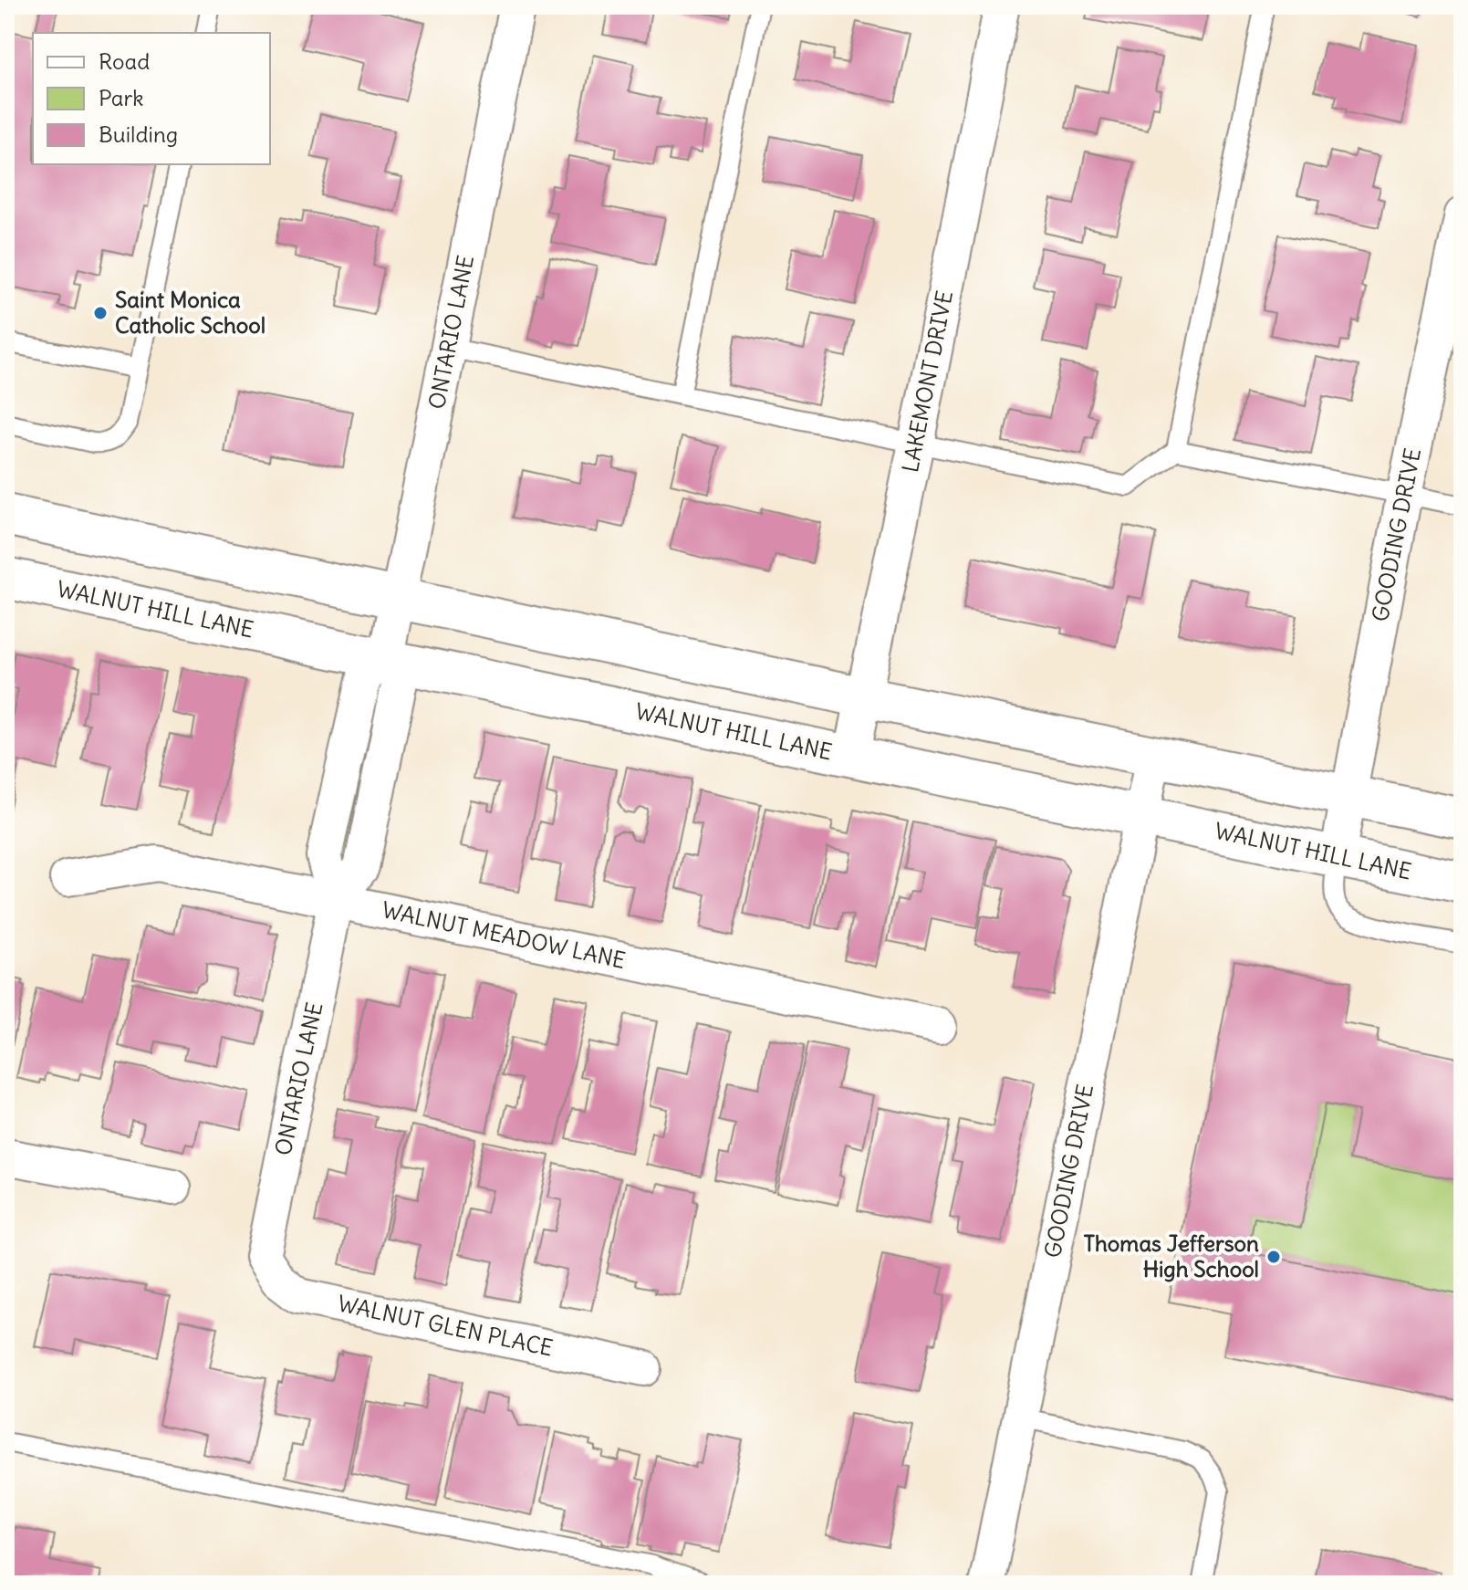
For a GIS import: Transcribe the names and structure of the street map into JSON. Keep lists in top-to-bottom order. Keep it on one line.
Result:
{"streets":{"main road":["WALNUT HILL LANE"],"street":["ONTARIO LANE","LAKEMONT DRIVE","GOODING DRIVE","WALNUT MEADOW LANE","WALNUT GLEN PLACE"]},"crossings":[["ONTARIO LANE","WALNUT HILL LANE"],["ONTARIO LANE","WALNUT MEADOW LANE"],["ONTARIO LANE","WALNUT GLEN PLACE"],["LAKEMONT DRIVE","WALNUT HILL LANE"],["GOODING DRIVE","WALNUT HILL LANE"]],"places":["Saint Monica Catholic School","Thomas Jefferson High School"],"legend":["Road","Park","Building"]}
